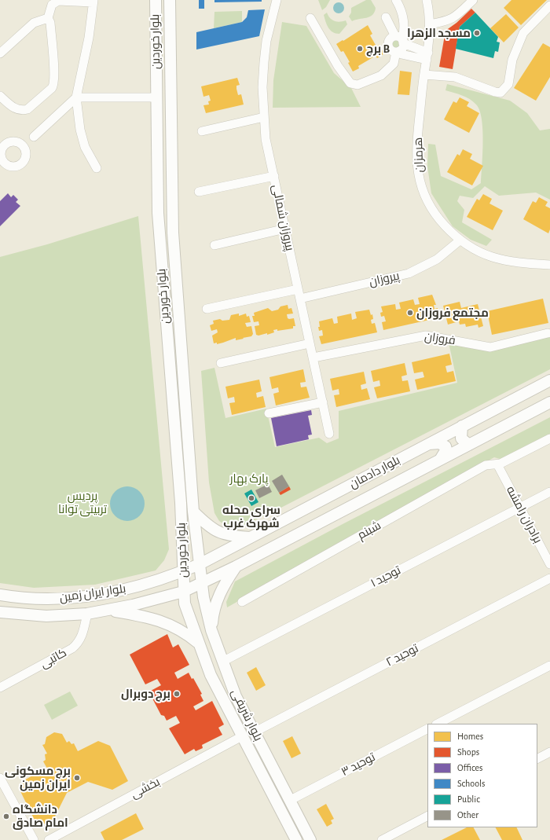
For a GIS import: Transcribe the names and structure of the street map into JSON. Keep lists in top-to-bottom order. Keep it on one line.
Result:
{"streets":{"main road":["بلوار خوردین","بلوار دادمان","بلوار ایران زمین","بلوار شریفی"],"street":["هرمزان","پیروزان شمالی","پیروزان","فروزان","برادران رامشه","شبنم","توحید ۱","توحید ۲","کاتبی","توحید ۳","بخشی"]},"crossings":[["بلوار خوردین","بلوار دادمان"],["بلوار خوردین","بلوار ایران زمین"],["بلوار خوردین","بلوار شریفی"],["هرمزان","پیروزان"],["پیروزان شمالی","پیروزان"],["پیروزان شمالی","فروزان"],["بلوار دادمان","بلوار ایران زمین"],["بلوار دادمان","بلوار شریفی"],["برادران رامشه","شبنم"],["برادران رامشه","توحید ۱"],["توحید ۱","بلوار شریفی"],["بلوار ایران زمین","کاتبی"],["بلوار ایران زمین","بلوار شریفی"],["توحید ۲","بلوار شریفی"],["بلوار شریفی","توحید ۳"],["بلوار شریفی","بخشی"]],"parks":["پارک بهار","پردیس تربیتی توانا"],"places":["مسجد الزهرا","برج B","مجتمع فروزان","سرای محله شهرک غرب","برج دوبرال","برج مسکونی ایران زمین","دانشگاه امام صادق"],"legend":["Homes","Shops","Offices","Schools","Public","Other"]}
